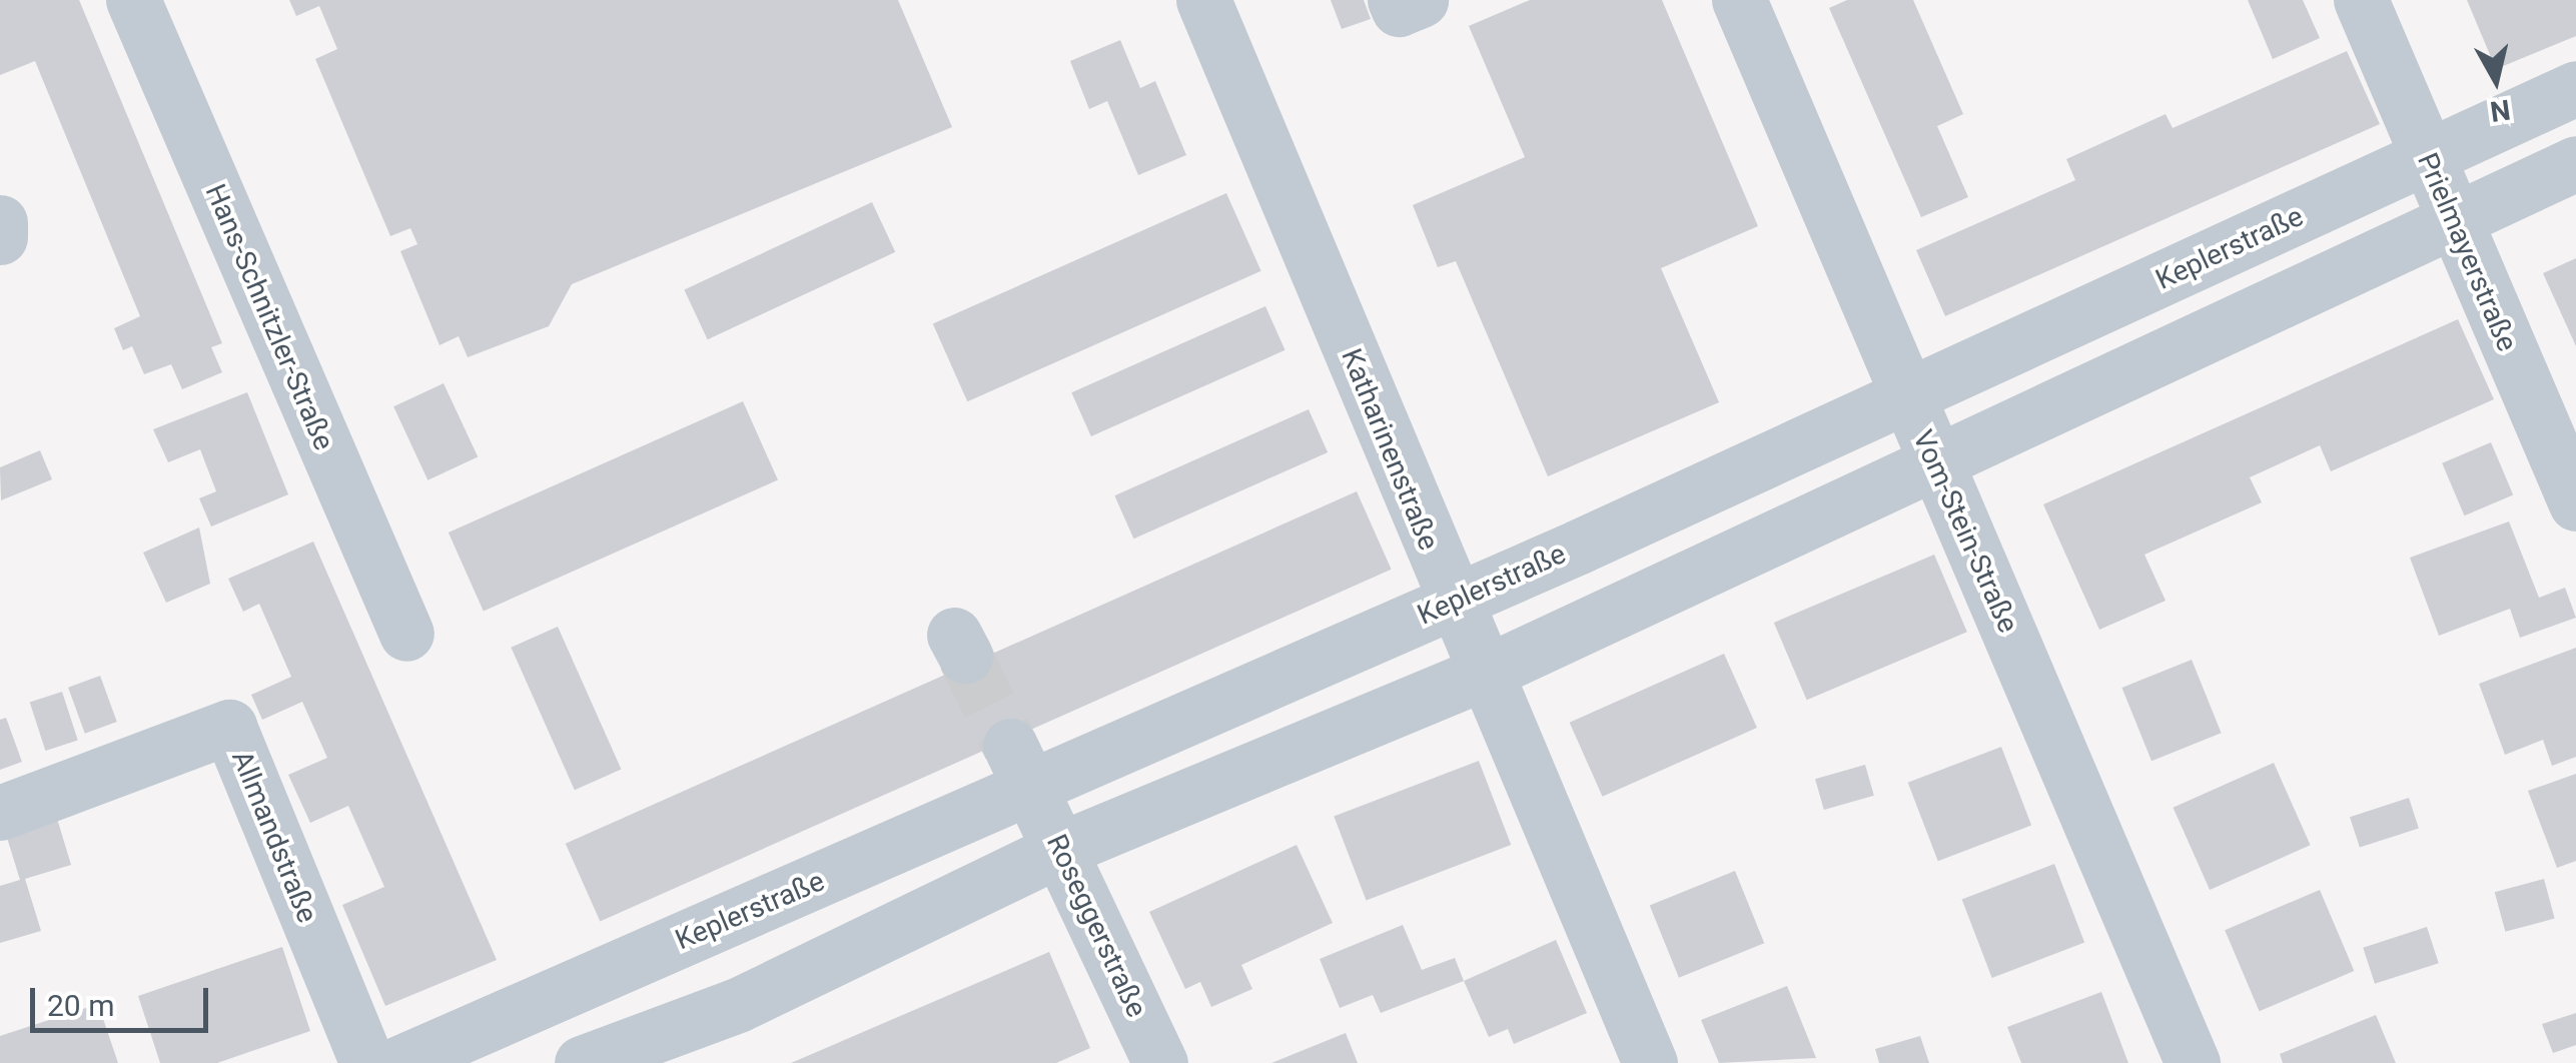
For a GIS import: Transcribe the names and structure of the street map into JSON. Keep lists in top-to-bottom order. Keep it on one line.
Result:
{"streets":{"street":["Keplerstraße","Prielmayerstraße","Hans-Schnitzler-Straße","Katharinenstraße","Vom-Stein-Straße","Allmandstraße","Roseggerstraße"]},"crossings":[["Keplerstraße","Prielmayerstraße"],["Keplerstraße","Katharinenstraße"],["Keplerstraße","Vom-Stein-Straße"],["Keplerstraße","Roseggerstraße"]],"scale_bar":"20 m","north":"bottom"}
